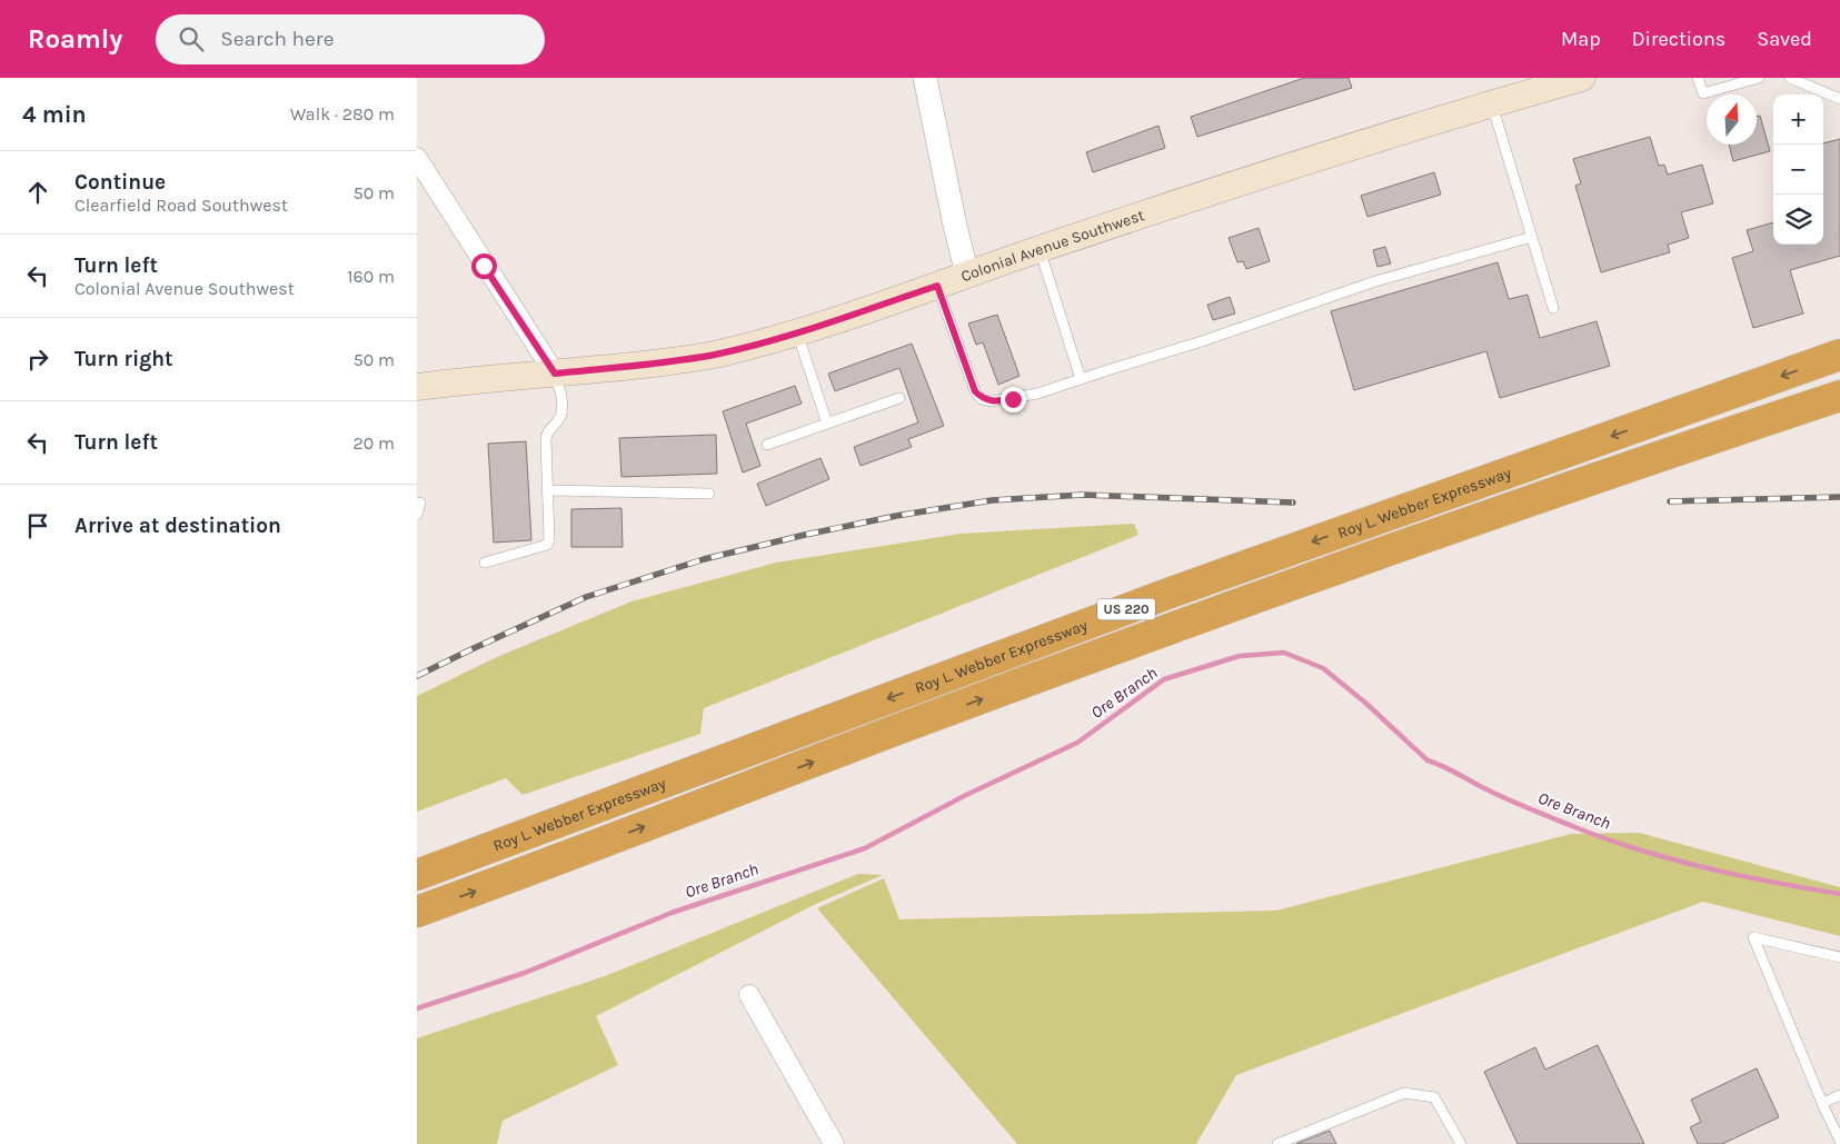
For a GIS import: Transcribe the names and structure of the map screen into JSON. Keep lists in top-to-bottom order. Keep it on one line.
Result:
{"streets":{"highway":["Roy L. Webber Expressway","US 220"],"main road":["Colonial Avenue Southwest"]},"water":["Ore Branch"],"north":"top","page":{"header":"Roamly","search":"Search here","nav":["Map","Directions","Saved"],"heading":["4 min","Walk · 280 m"],"map_buttons":["+","−"],"list":[["Continue","Clearfield Road Southwest","50 m"],["Turn left","Colonial Avenue Southwest","160 m"],["Turn right","50 m"],["Turn left","20 m"],"Arrive at destination"]}}
